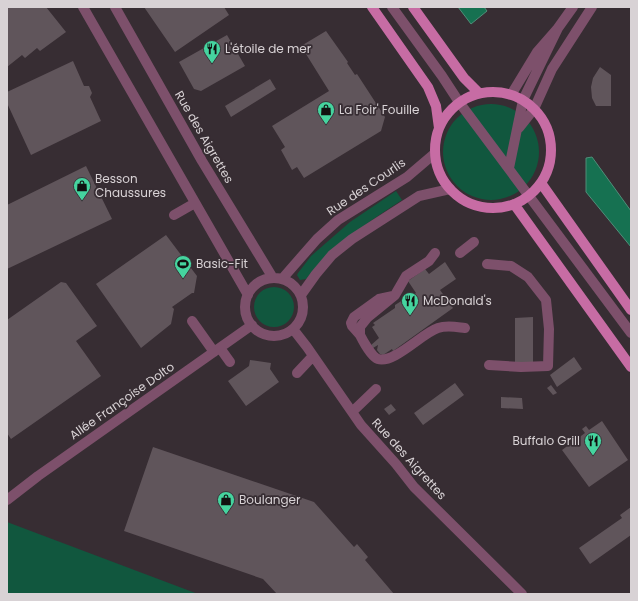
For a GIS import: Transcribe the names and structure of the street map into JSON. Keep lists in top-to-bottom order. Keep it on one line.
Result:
{"streets":{"street":["Rue des Aigrettes","Rue des Courlis","Allée Françoise Dolto"]},"crossings":[["Rue des Aigrettes","Rue des Courlis"],["Rue des Aigrettes","Allée Françoise Dolto"],["Rue des Courlis","Allée Françoise Dolto"]],"places":{"restaurant":["L'étoile de mer","McDonald's","Buffalo Grill"],"shop":["La Foir' Fouille","Besson Chaussures","Boulanger"],"sports":["Basic-Fit"]}}
